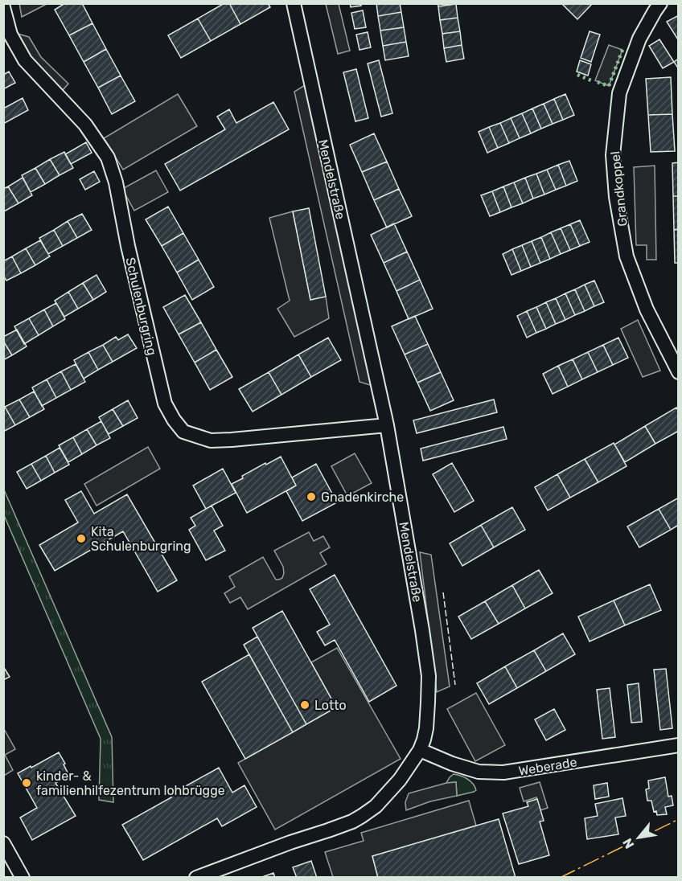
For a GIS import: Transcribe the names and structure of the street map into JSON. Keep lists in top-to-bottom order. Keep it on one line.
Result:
{"streets":{"street":["Mendelstraße","Grandkoppel","Schulenburgring","Weberade"]},"crossings":[["Mendelstraße","Schulenburgring"],["Mendelstraße","Weberade"]],"places":["Gnadenkirche","Kita Schulenburgring","Lotto","kinder- & familienhilfezentrum lohbrügge"],"north":"bottom left"}
